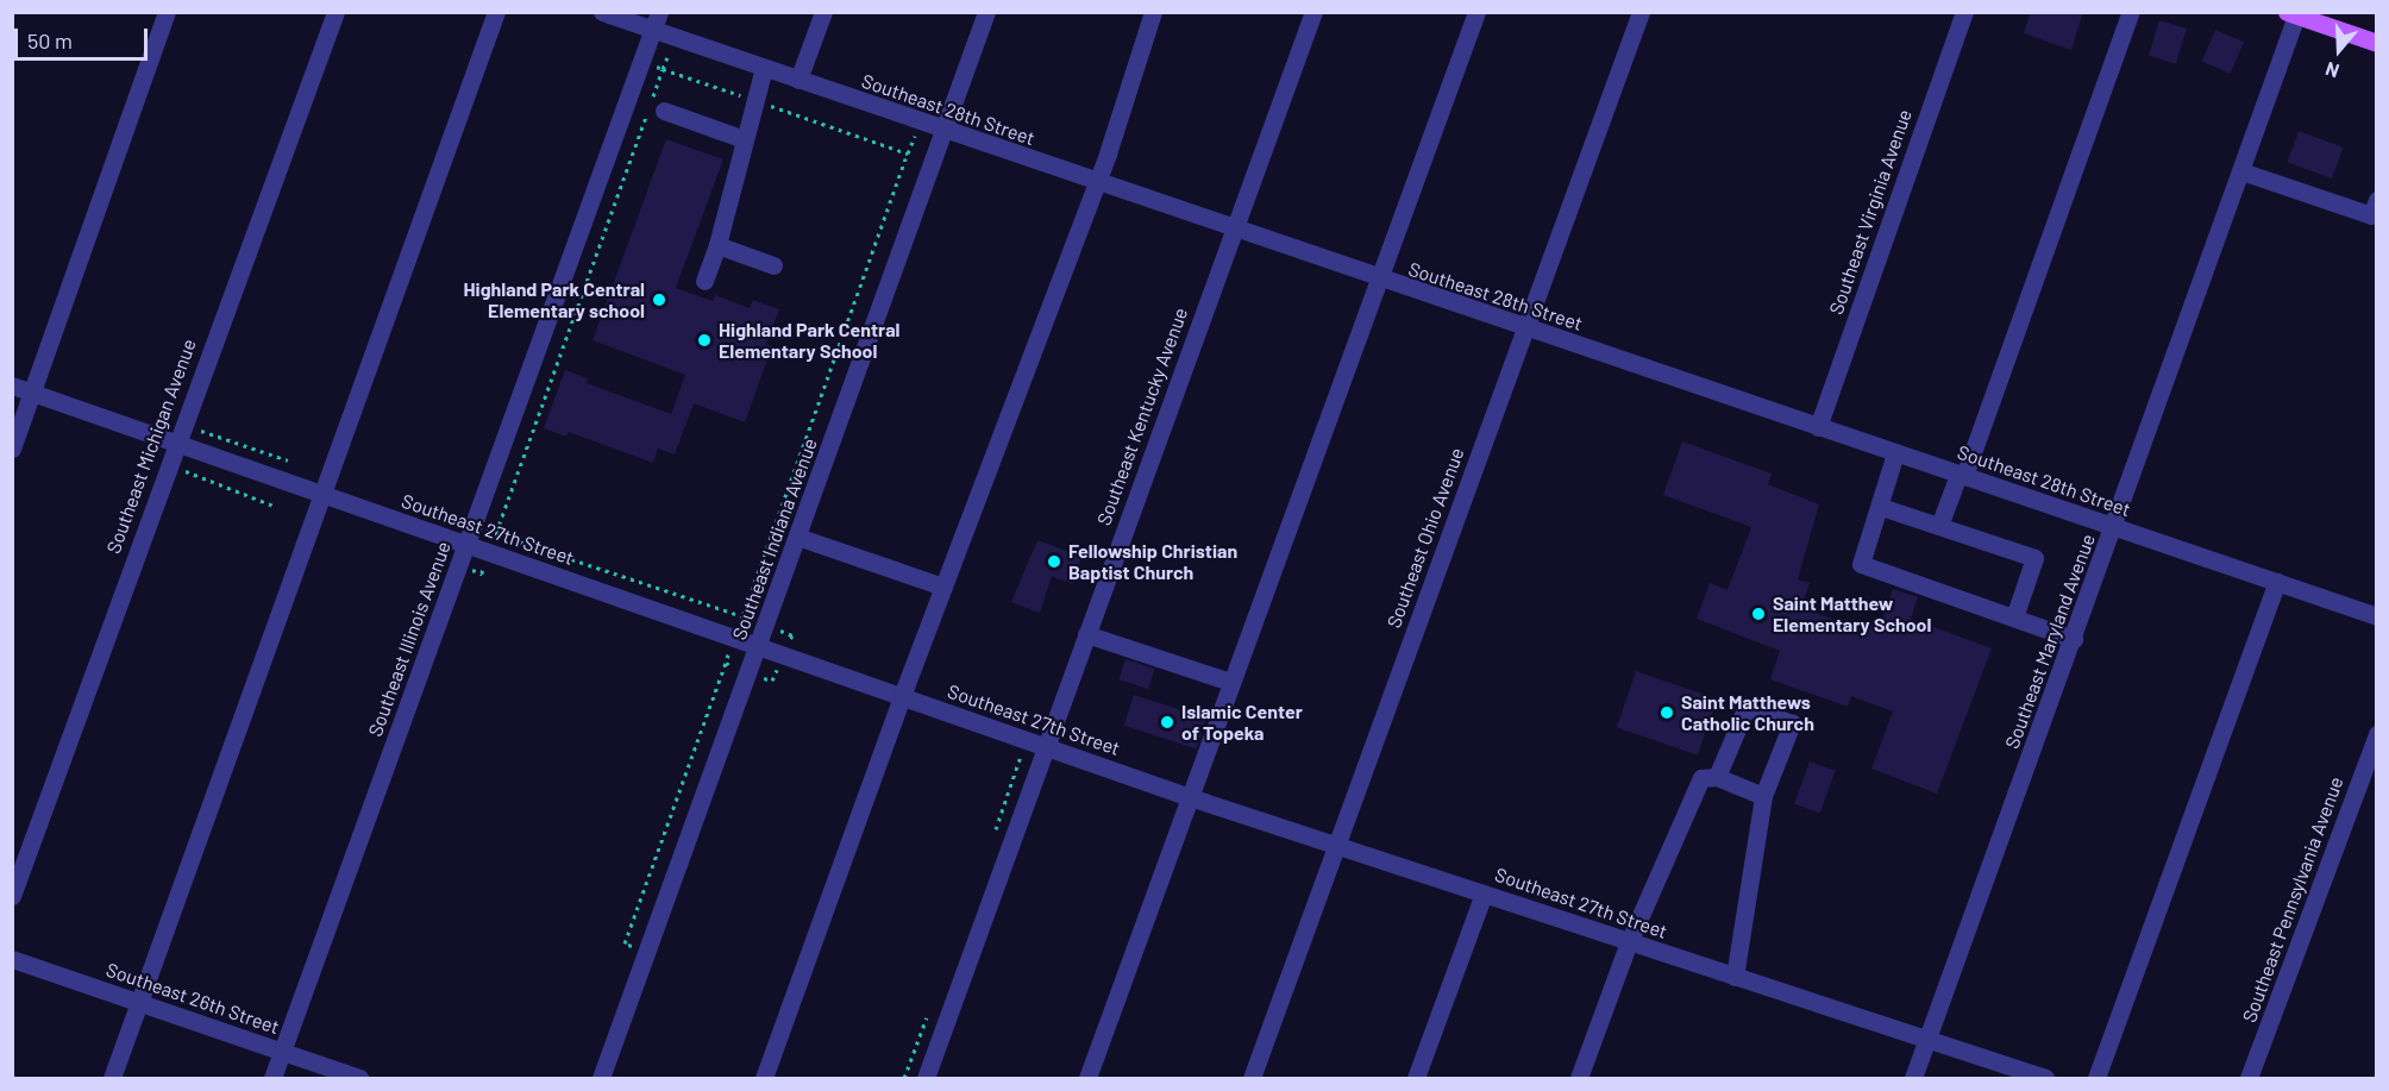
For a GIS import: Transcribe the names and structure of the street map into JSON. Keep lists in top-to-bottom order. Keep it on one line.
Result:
{"streets":{"street":["Southeast 28th Street","Southeast Virginia Avenue","Southeast Kentucky Avenue","Southeast Michigan Avenue","Southeast 27th Street","Southeast Ohio Avenue","Southeast Indiana Avenue","Southeast Illinois Avenue","Southeast Maryland Avenue","Southeast Pennsylvania Avenue","Southeast 26th Street"]},"crossings":[["Southeast 28th Street","Southeast Virginia Avenue"],["Southeast 28th Street","Southeast Kentucky Avenue"],["Southeast 28th Street","Southeast Ohio Avenue"],["Southeast 28th Street","Southeast Indiana Avenue"],["Southeast 28th Street","Southeast Illinois Avenue"],["Southeast 28th Street","Southeast Maryland Avenue"],["Southeast Kentucky Avenue","Southeast 27th Street"],["Southeast Michigan Avenue","Southeast 27th Street"],["Southeast 27th Street","Southeast Ohio Avenue"],["Southeast 27th Street","Southeast Indiana Avenue"],["Southeast 27th Street","Southeast Illinois Avenue"],["Southeast 27th Street","Southeast Maryland Avenue"],["Southeast Illinois Avenue","Southeast 26th Street"]],"places":["Highland Park Central Elementary school","Highland Park Central Elementary School","Fellowship Christian Baptist Church","Saint Matthew Elementary School","Saint Matthews Catholic Church","Islamic Center of Topeka"],"scale_bar":"50 m","north":"bottom"}
